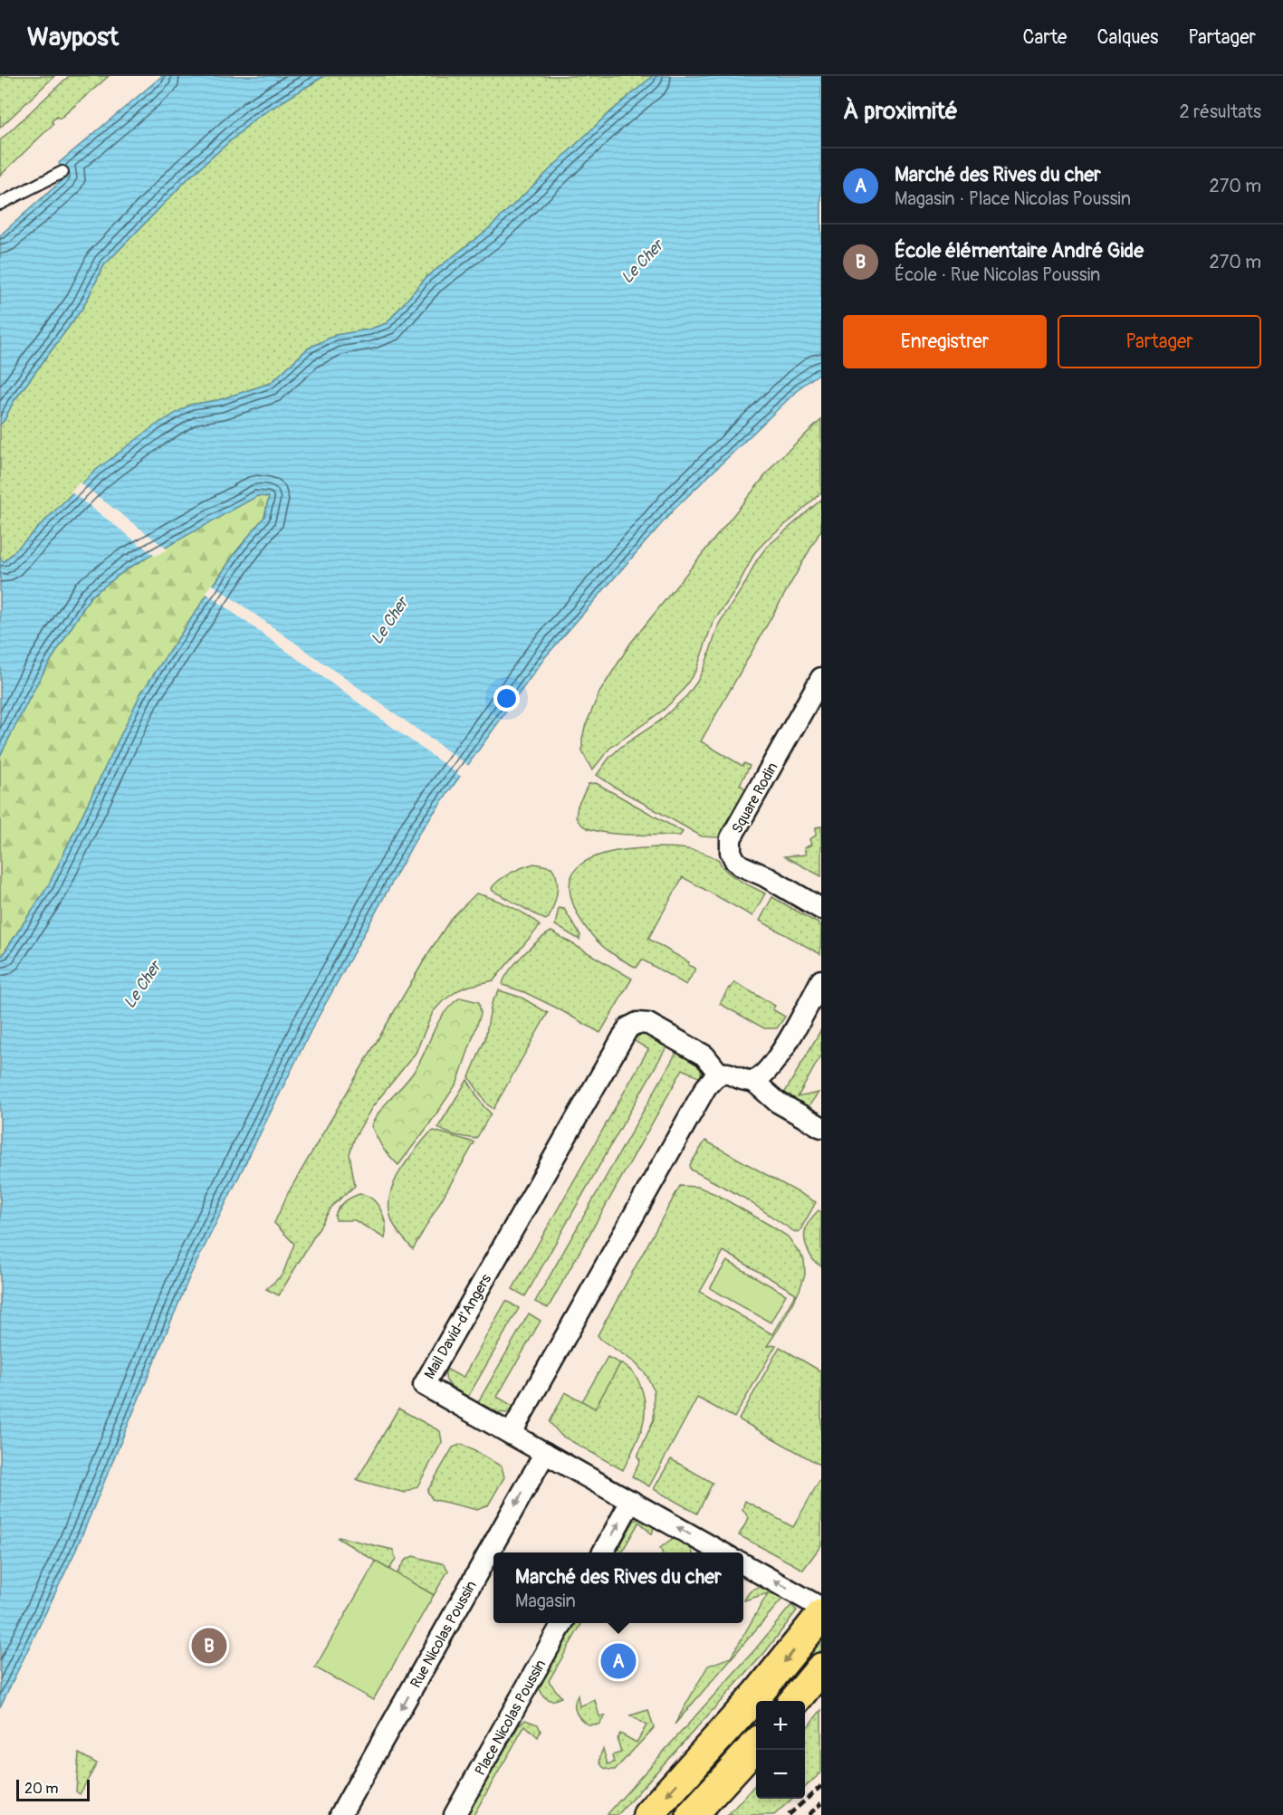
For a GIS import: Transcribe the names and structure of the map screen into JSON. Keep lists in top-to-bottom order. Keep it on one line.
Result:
{"streets":{"street":["Square Rodin","Mail David-d'Angers","Rue Nicolas Poussin","Place Nicolas Poussin"]},"one_way":["Rue Nicolas Poussin"],"water":["Le Cher"],"scale_bar":"20 m","page":{"header":"Waypost","nav":["Carte","Calques","Partager"],"heading":["À proximité","2 résultats"],"list":[{"mark":"A","name":"Marché des Rives du cher","note":"Magasin · Place Nicolas Poussin","value":"270 m"},{"mark":"B","name":"École élémentaire André Gide","note":"École · Rue Nicolas Poussin","value":"270 m"}],"buttons":["Enregistrer","Partager"],"popup":["Marché des Rives du cher","Magasin"],"pins":["B","A"],"map_buttons":["+","−"],"scale":"20 m"}}
